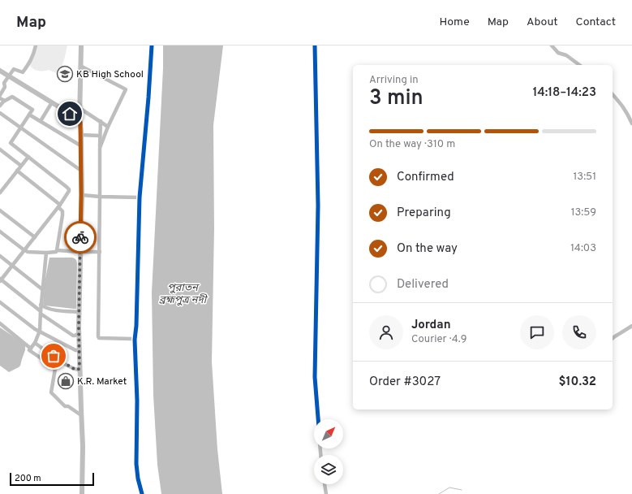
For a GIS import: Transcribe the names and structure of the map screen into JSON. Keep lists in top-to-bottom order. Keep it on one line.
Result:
{"water":["পুরাতন ব্রহ্মপুত্র নদী"],"places":{"school or university":["KB High School"],"shop":["K.R. Market"]},"scale_bar":"200 m","north":"top right","page":{"header":"Map","nav":["Home","Map","About","Contact"],"heading":["3 min","Arriving in","14:18–14:23"],"panel":["Jordan","Courier · 4.9","Order #3027","$10.32"],"bar":"On the way · 310 m","list":[["Confirmed","13:51"],["Preparing","13:59"],["On the way","14:03"],"Delivered"],"scale":"200 m"}}
